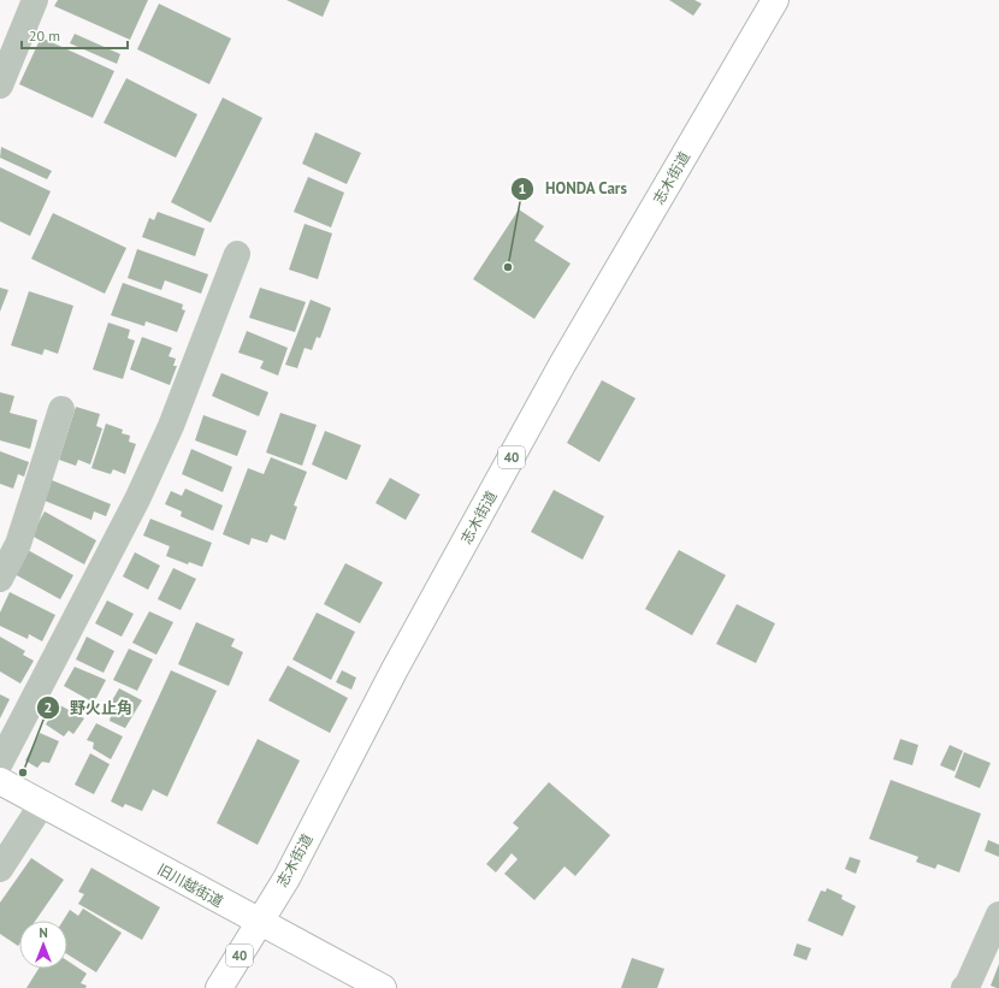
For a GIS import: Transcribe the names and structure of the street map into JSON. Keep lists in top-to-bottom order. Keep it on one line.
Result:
{"streets":{"main road":["志木街道","40","旧川越街道"]},"crossings":[["志木街道","旧川越街道"]],"places":["HONDA Cars","野火止角"],"scale_bar":"20 m","north":"top"}
